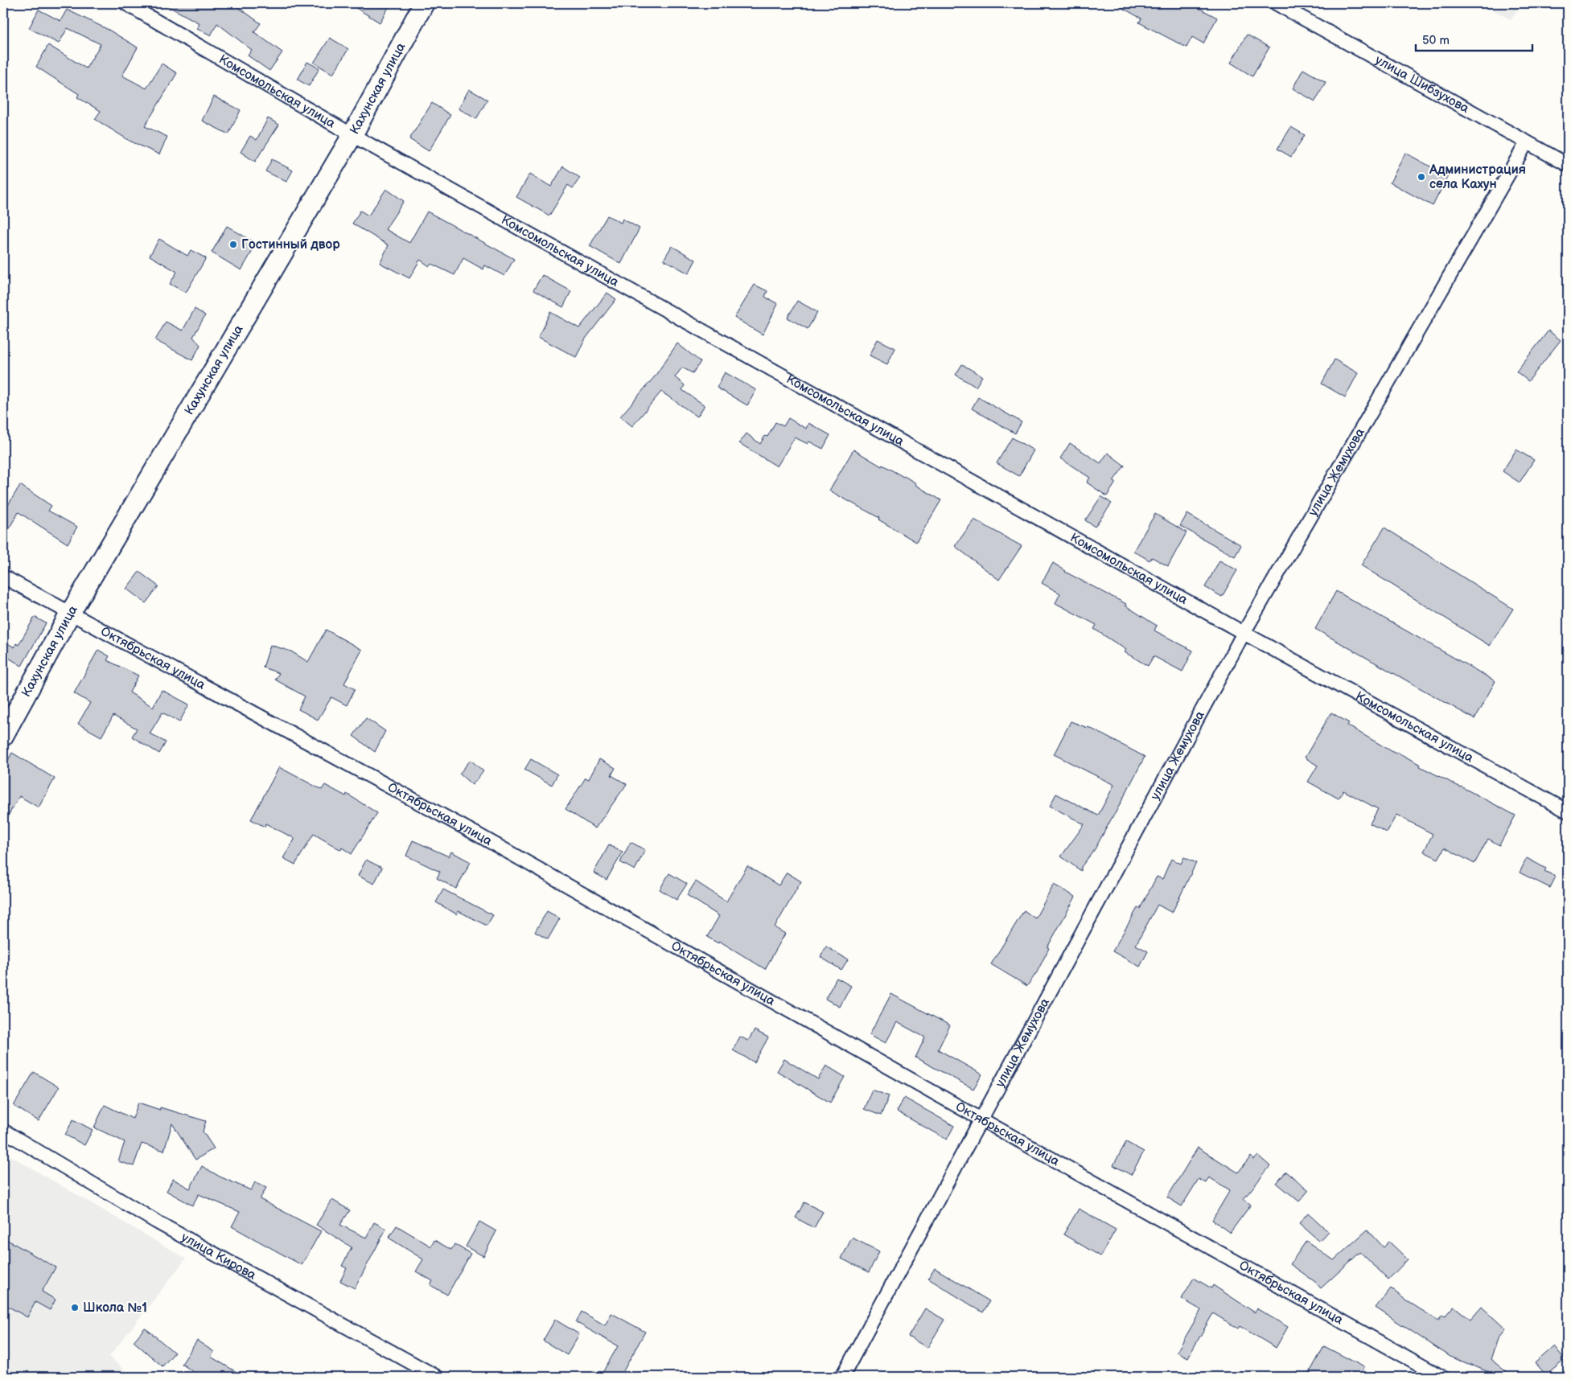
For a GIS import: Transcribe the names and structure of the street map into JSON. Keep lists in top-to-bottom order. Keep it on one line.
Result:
{"streets":{"street":["улица Шибзухова","Кахунская улица","Комсомольская улица","улица Жемухова","Октябрьская улица","улица Кирова"]},"crossings":[["улица Шибзухова","улица Жемухова"],["Кахунская улица","Комсомольская улица"],["Кахунская улица","Октябрьская улица"],["Комсомольская улица","улица Жемухова"],["улица Жемухова","Октябрьская улица"]],"places":["Администрация села Кахун","Гостинный двор","Школа №1"],"scale_bar":"50 m"}
